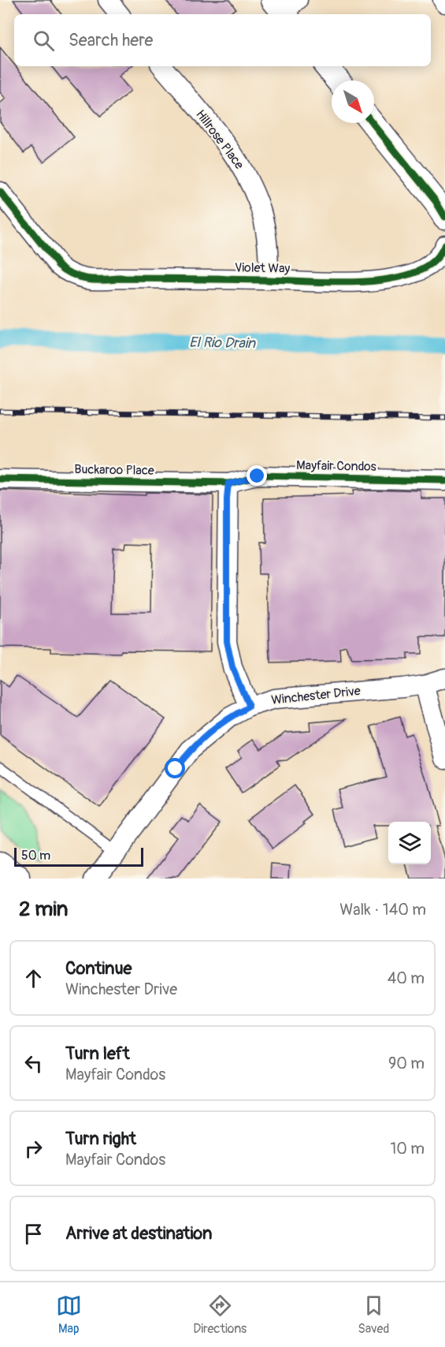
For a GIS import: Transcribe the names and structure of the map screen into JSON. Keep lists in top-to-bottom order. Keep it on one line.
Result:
{"streets":{"street":["Hillrose Place","Violet Way","Mayfair Condos","Buckaroo Place","Winchester Drive"]},"crossings":[["Hillrose Place","Violet Way"],["Mayfair Condos","Buckaroo Place"]],"water":["El Rio Drain"],"scale_bar":"50 m","north":"bottom right","page":{"search":"Search here","scale":"50 m","heading":["2 min","Walk · 140 m"],"list":[["Continue","Winchester Drive","40 m"],["Turn left","Mayfair Condos","90 m"],["Turn right","Mayfair Condos","10 m"],"Arrive at destination"],"nav":["Map","Directions","Saved"]}}
